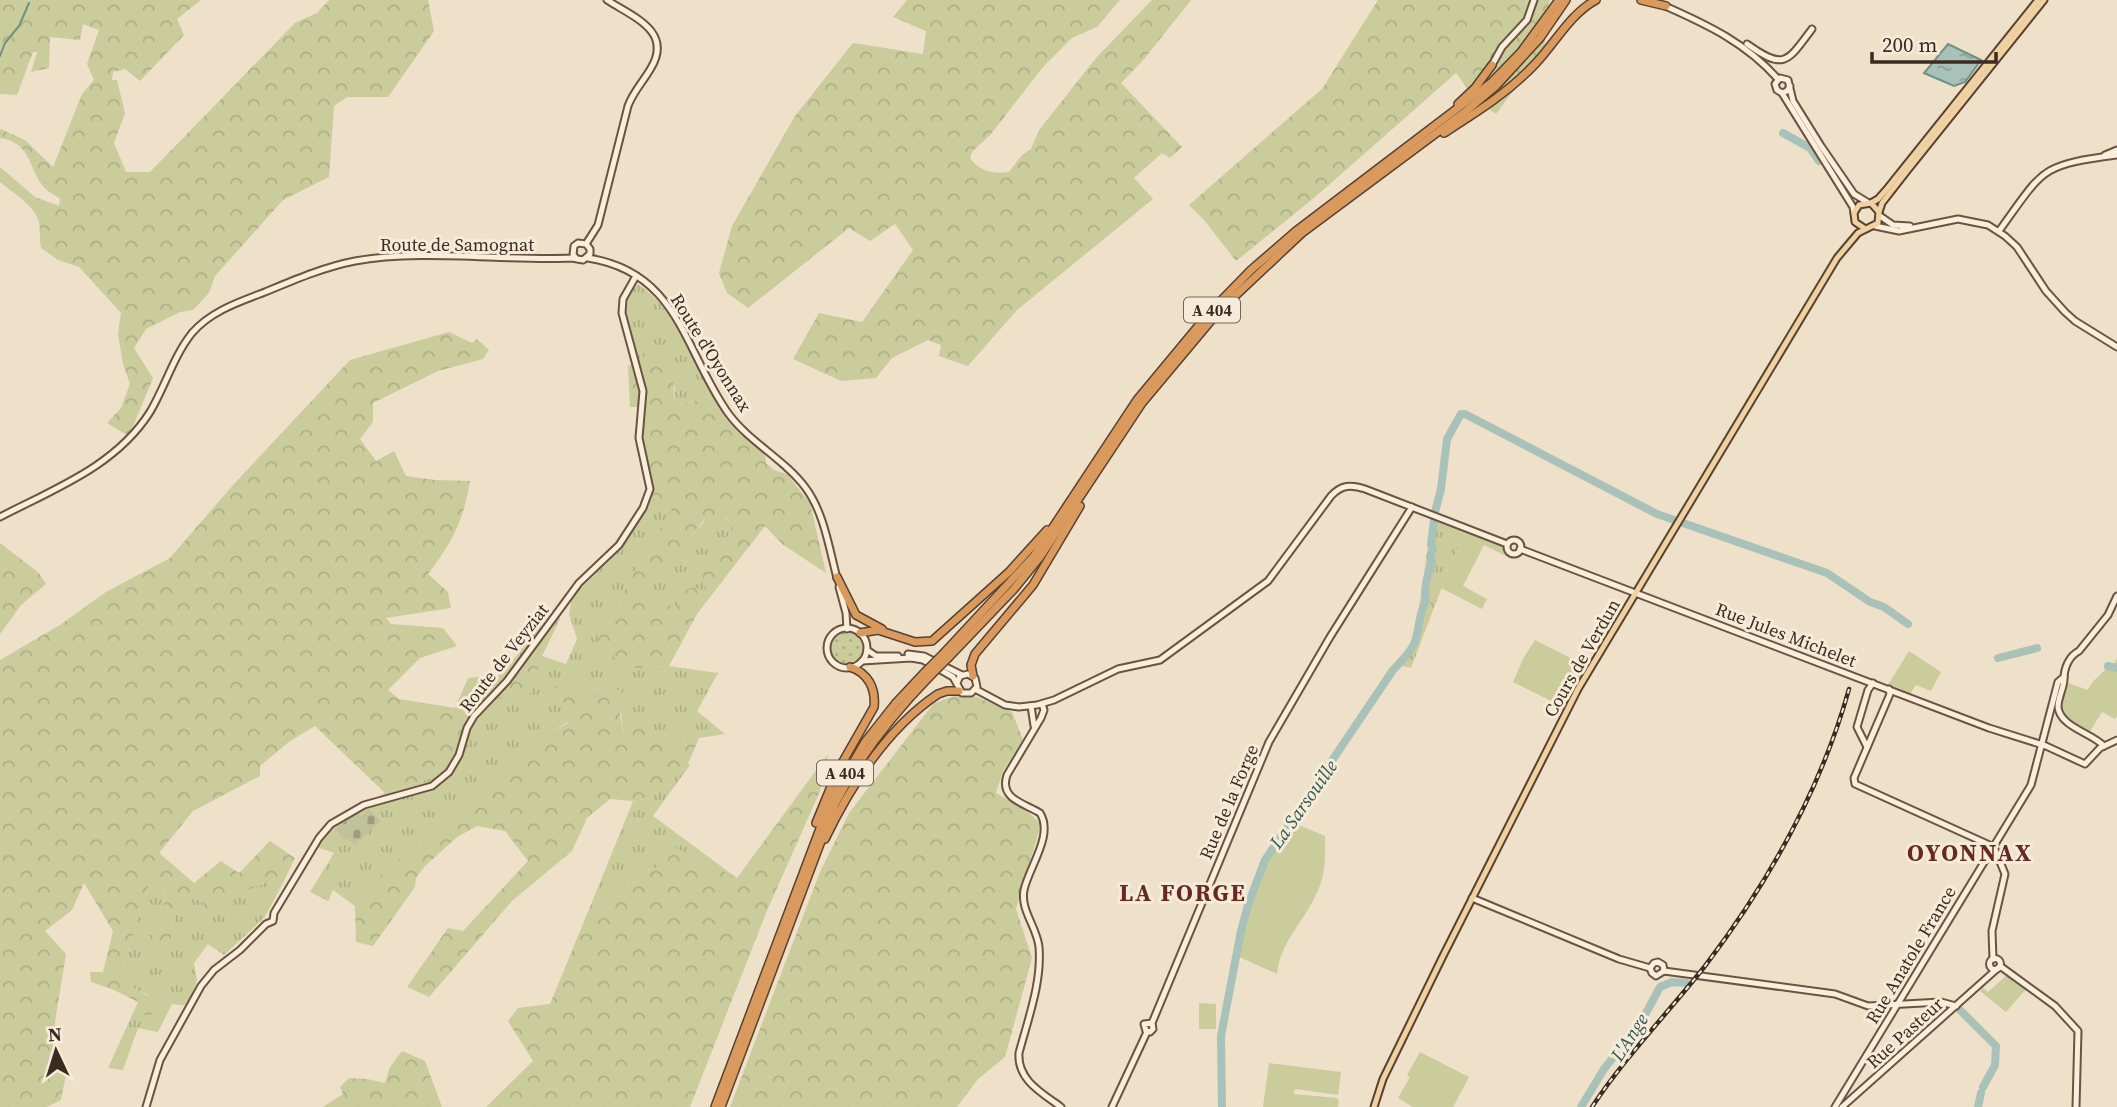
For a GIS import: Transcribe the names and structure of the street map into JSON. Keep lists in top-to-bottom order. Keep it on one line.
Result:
{"streets":{"highway":["A 404"],"main road":["Route de Samognat","Route d'Oyonnax","Rue Jules Michelet","Route de Veyziat","Cours de Verdun","Rue de la Forge","Rue Anatole France","Rue Pasteur"]},"crossings":[["Route d'Oyonnax","Route de Veyziat"],["Rue Jules Michelet","Cours de Verdun"],["Rue Jules Michelet","Rue de la Forge"],["Rue Jules Michelet","Rue Anatole France"]],"districts":["OYONNAX","LA FORGE"],"water":["La Sarsouille","L'Ange"],"scale_bar":"200 m","north":"top"}
